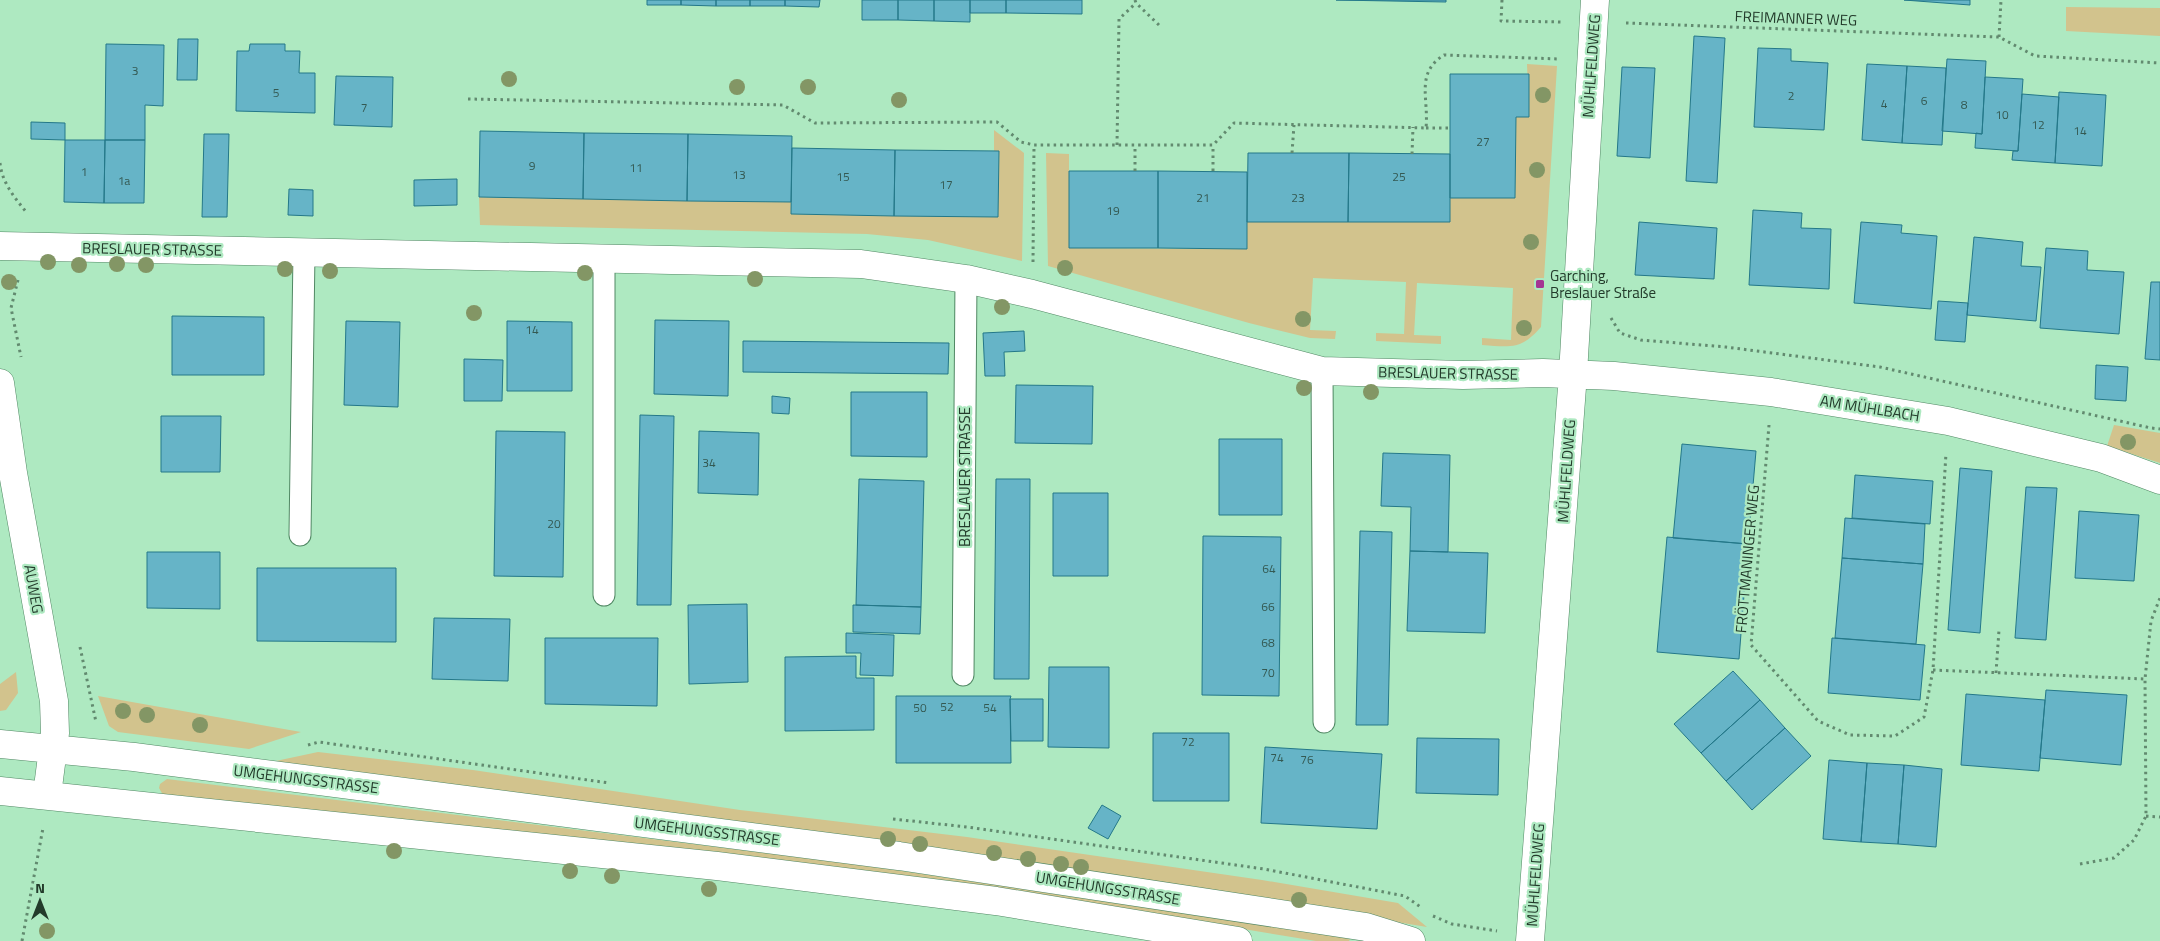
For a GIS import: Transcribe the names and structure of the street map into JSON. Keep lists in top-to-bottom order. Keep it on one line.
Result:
{"streets":{"street":["MÜHLFELDWEG","BRESLAUER STRASSE","AM MÜHLBACH","AUWEG","UMGEHUNGSSTRASSE"],"path":["FREIMANNER WEG","FRÖTTMANINGER WEG"]},"crossings":[["FREIMANNER WEG","MÜHLFELDWEG"],["MÜHLFELDWEG","BRESLAUER STRASSE"],["MÜHLFELDWEG","AM MÜHLBACH"],["BRESLAUER STRASSE","AM MÜHLBACH"],["AM MÜHLBACH","FRÖTTMANINGER WEG"],["AUWEG","UMGEHUNGSSTRASSE"]],"places":{"transit":["Garching, Breslauer Straße"]},"house_numbers":["3","5","2","6","4","8","7","10","12","14","27","9","11","1","13","15","25","1a","17","21","23","19","14","34","20","64","66","68","70","52","50","54","72","74","76"],"north":"top"}
